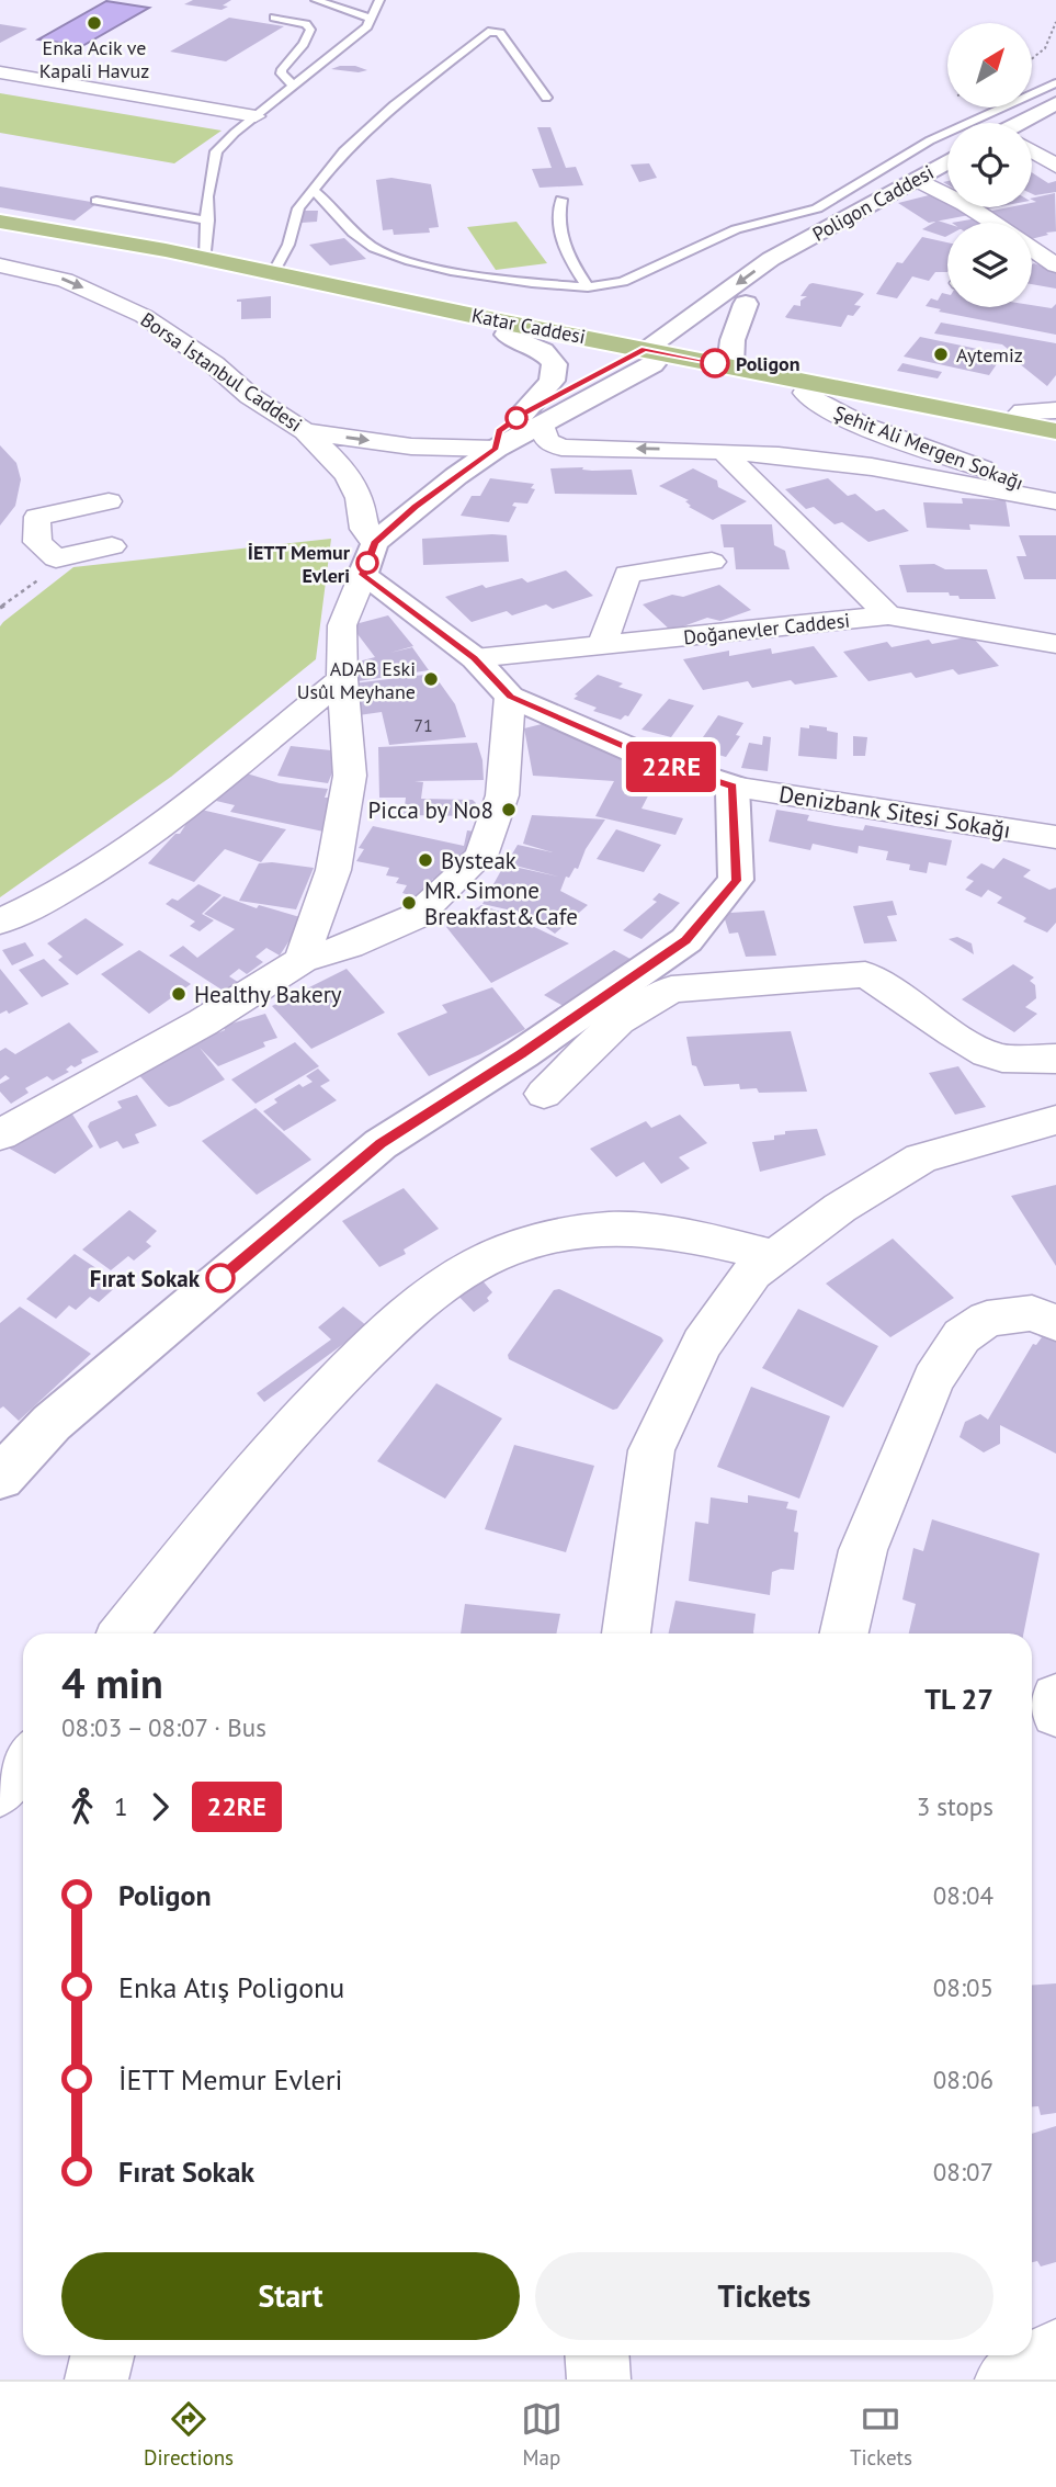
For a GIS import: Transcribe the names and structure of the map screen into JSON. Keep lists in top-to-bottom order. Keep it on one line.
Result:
{"streets":{"main road":["Katar Caddesi"],"street":["Poligon Caddesi","Borsa İstanbul Caddesi","Şehit Ali Mergen Sokağı","Doğanevler Caddesi","Denizbank Sitesi Sokağı"]},"crossings":[["Poligon Caddesi","Katar Caddesi"],["Katar Caddesi","Şehit Ali Mergen Sokağı"]],"places":["Enka Acik ve Kapali Havuz","Aytemiz","Poligon","İETT Memur Evleri","ADAB Eski Usûl Meyhane","Picca by No8","Bysteak","MR. Simone Breakfast&Cafe","Healthy Bakery","Fırat Sokak"],"lines":["bus line 22RE"],"house_numbers":["71"],"north":"top right","page":{"on_map":"22RE","heading":["4 min","08:03 – 08:07 · Bus","TL 27"],"legs":["1","22RE","3 stops"],"list":[{"name":"Poligon","value":"08:04"},{"name":"Enka Atış Poligonu","value":"08:05"},{"name":"İETT Memur Evleri","value":"08:06"},{"name":"Fırat Sokak","value":"08:07"}],"buttons":["Start","Tickets"],"tabs":["Directions","Map","Tickets"]}}
